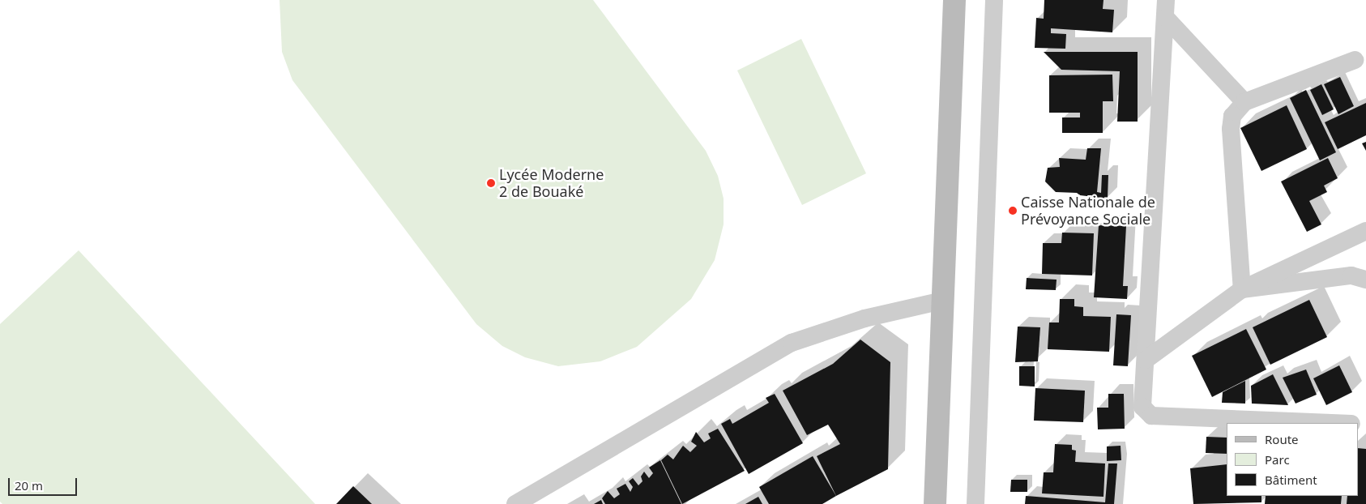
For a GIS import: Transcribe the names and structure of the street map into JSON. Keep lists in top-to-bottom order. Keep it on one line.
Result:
{"places":["Lycée Moderne 2 de Bouaké","Caisse Nationale de Prévoyance Sociale"],"legend":["Route","Parc","Bâtiment"],"scale_bar":"20 m"}
